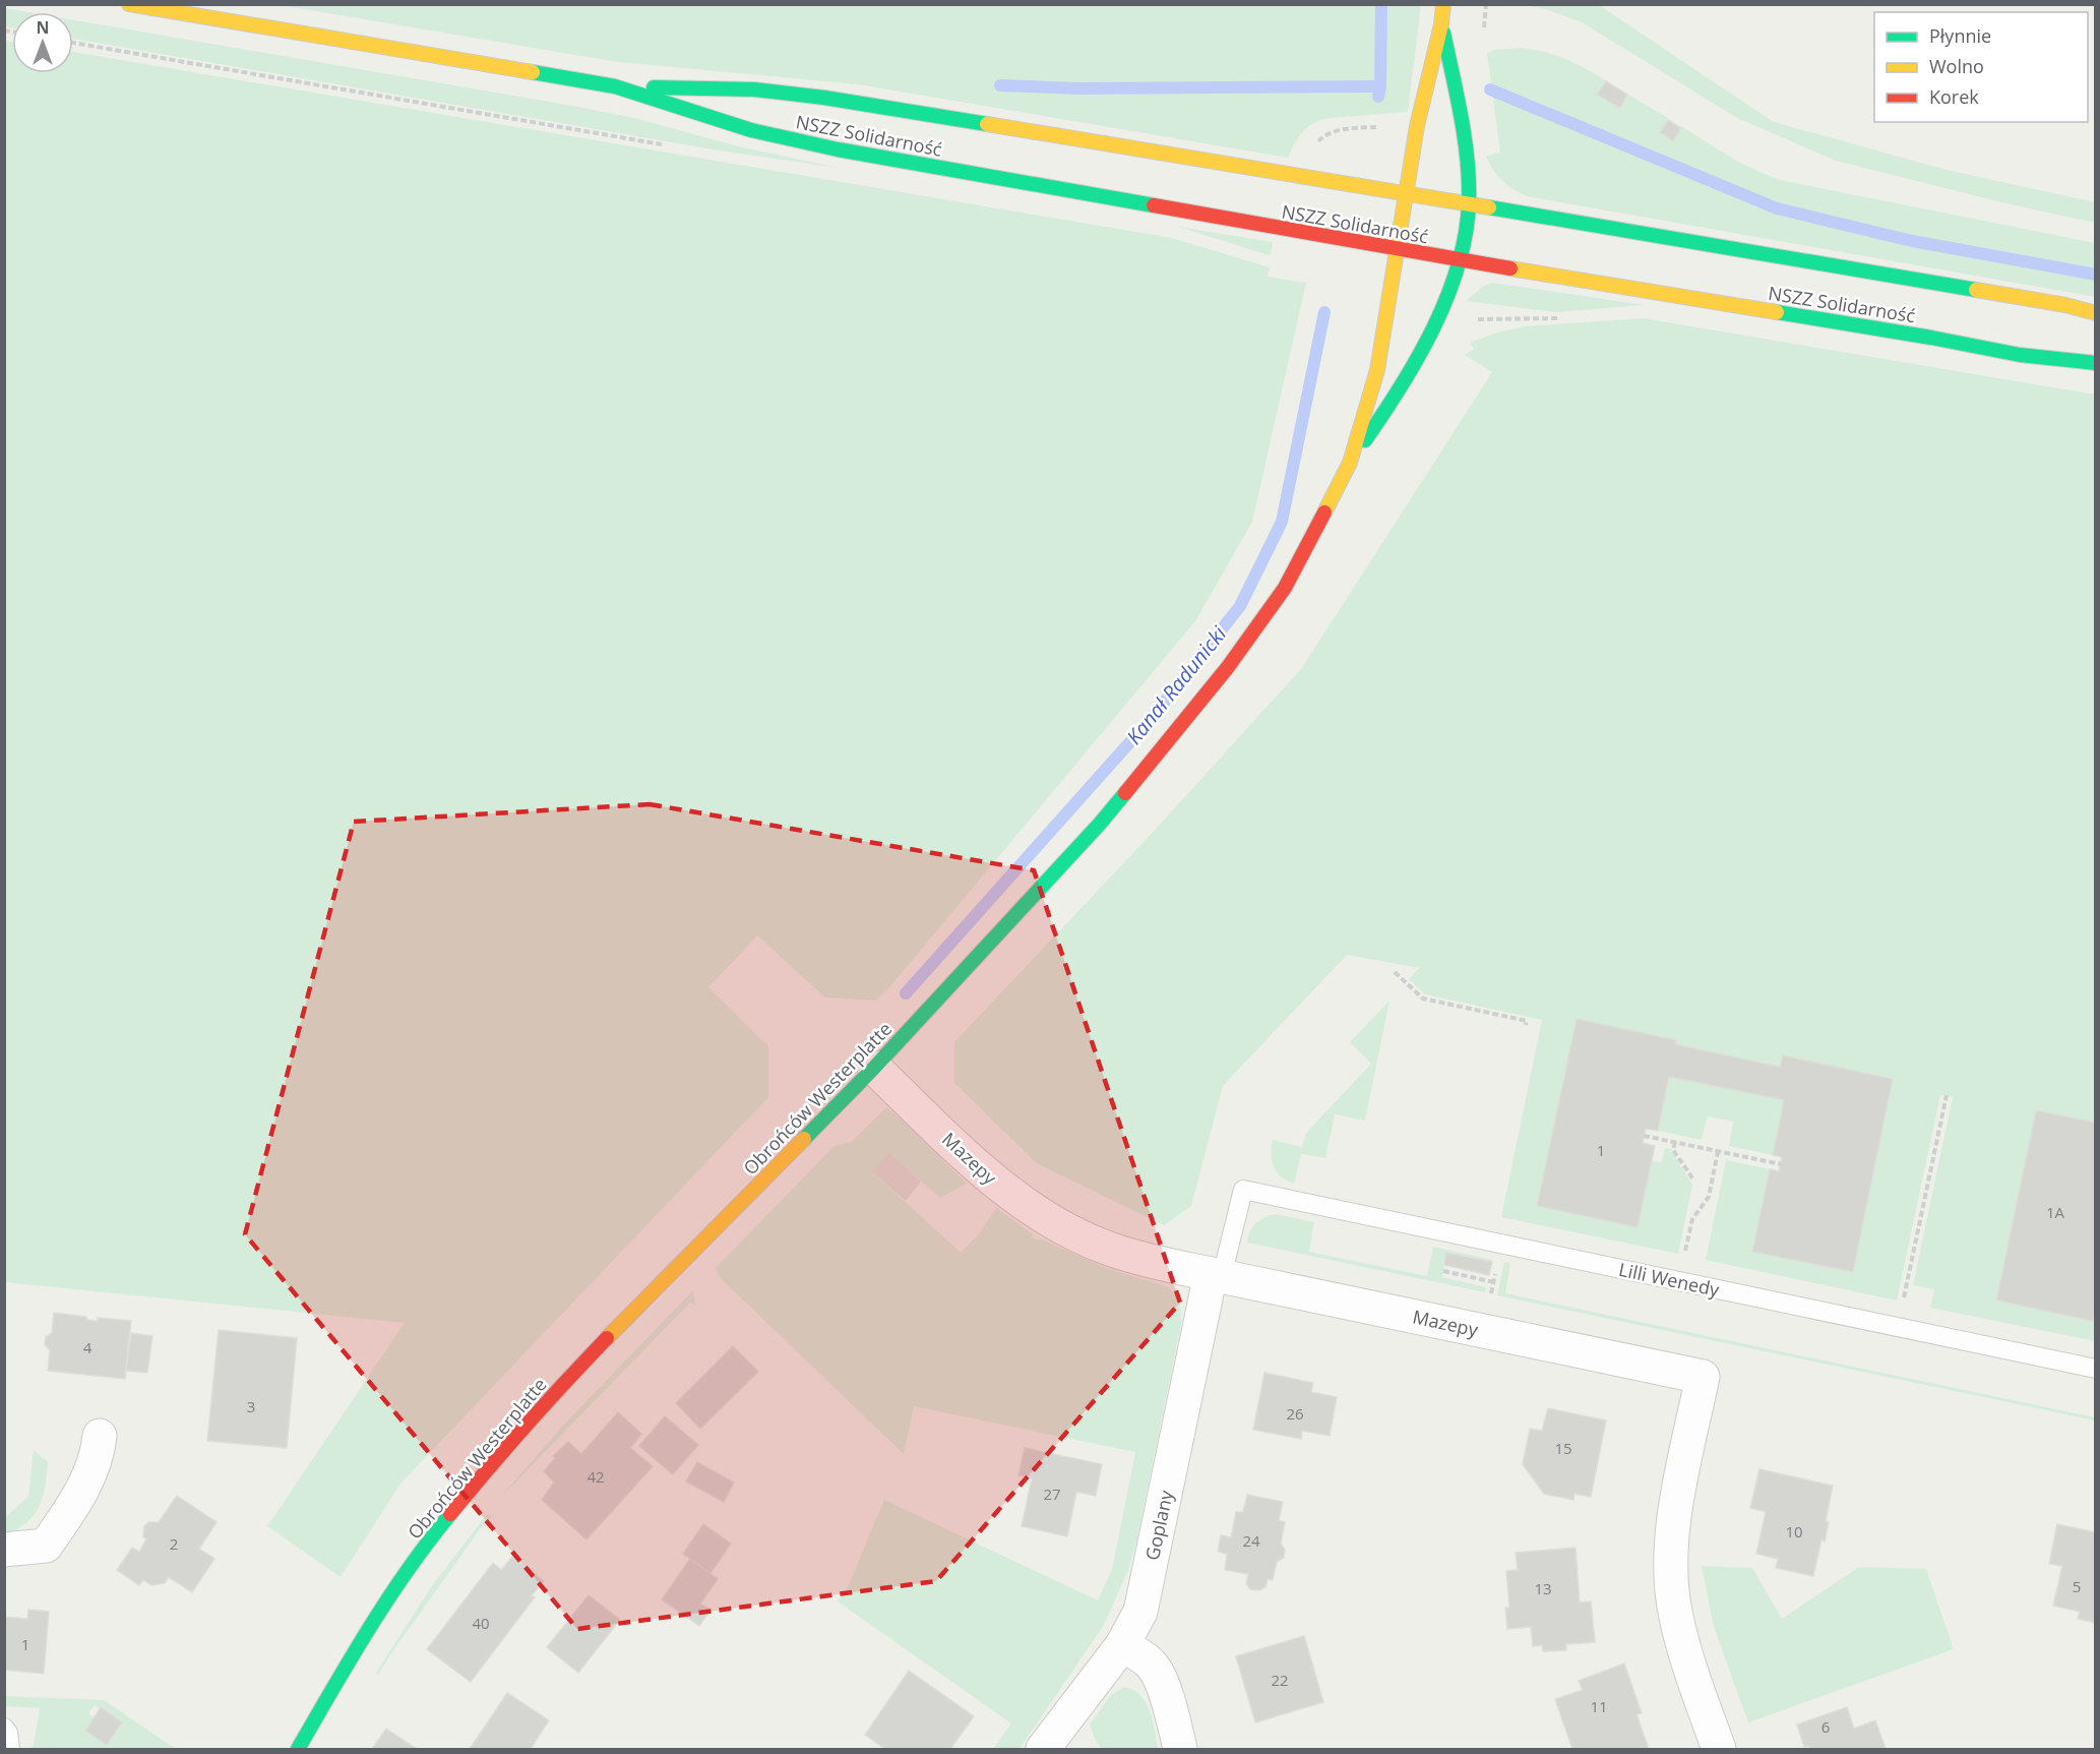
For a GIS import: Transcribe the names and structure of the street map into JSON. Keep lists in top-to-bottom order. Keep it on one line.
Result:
{"streets":{"main road":["NSZZ Solidarność","Obrońców Westerplatte"],"street":["Mazepy","Goplany"],"lane":["Lilli Wenedy"]},"crossings":[["NSZZ Solidarność","Obrońców Westerplatte"],["Obrońców Westerplatte","Mazepy"],["Mazepy","Lilli Wenedy"],["Mazepy","Goplany"],["Lilli Wenedy","Goplany"]],"water":["Kanał Radunicki"],"house_numbers":["1","1A","4","3","26","15","42","27","10","24","2","5","13","40","1","22","11","6"],"legend":["Płynnie","Wolno","Korek"],"north":"top"}
